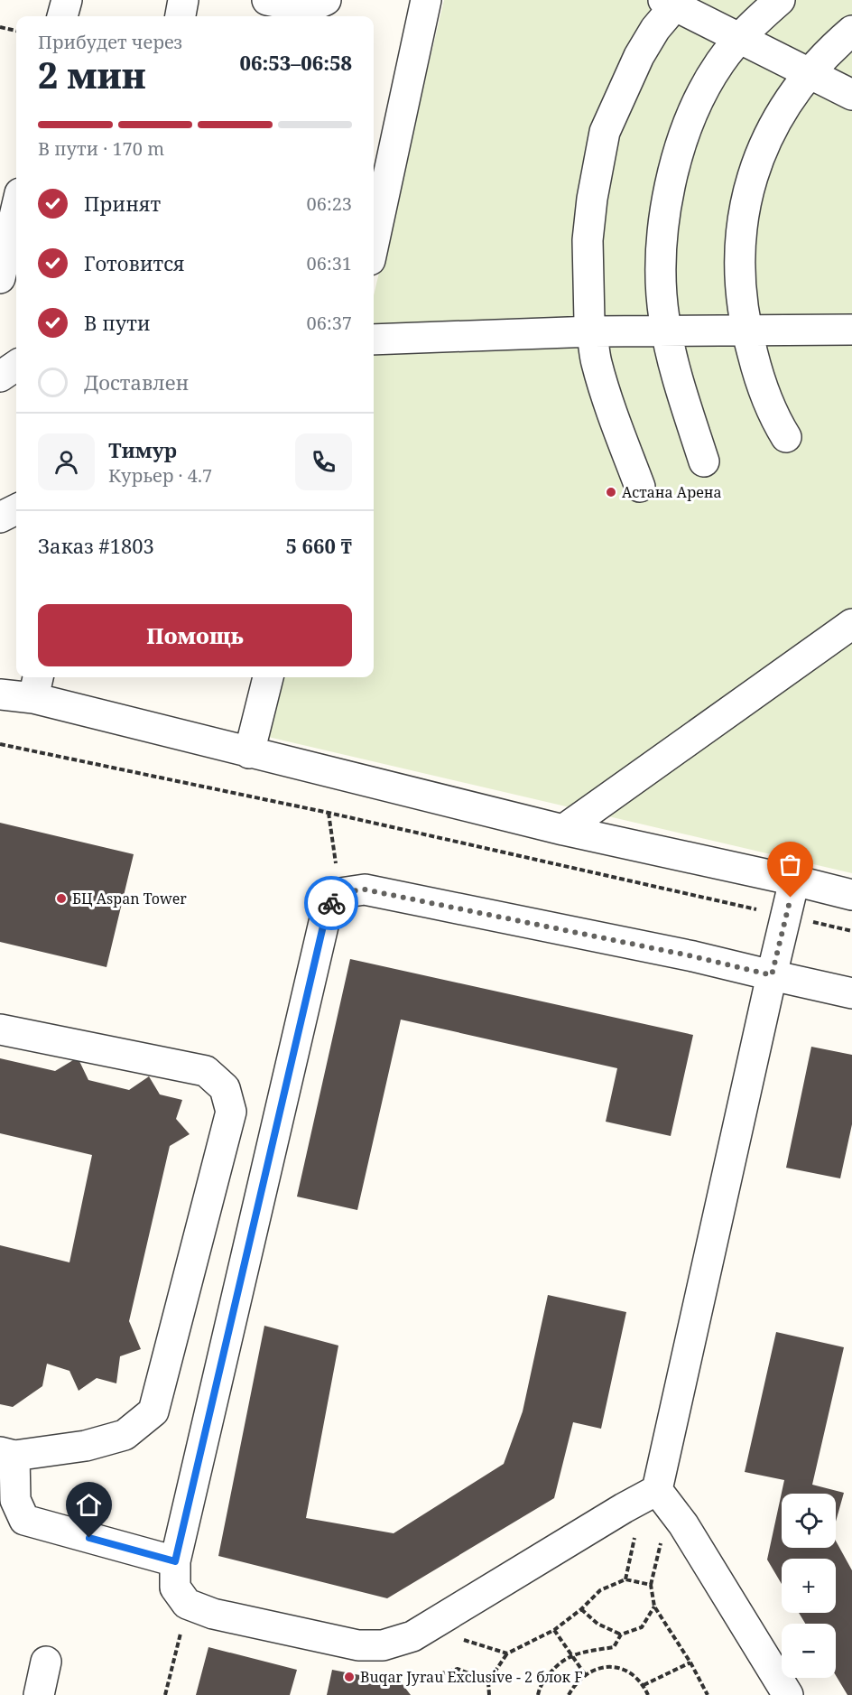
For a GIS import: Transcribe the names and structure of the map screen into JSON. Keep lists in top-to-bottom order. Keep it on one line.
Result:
{"places":["Астана Арена","БЦ Aspan Tower","Buqar Jyrau Exclusive - 2 блок F"],"page":{"heading":["2 мин","Прибудет через","06:53–06:58"],"panel":["Тимур","Курьер · 4.7","Заказ #1803","5 660 ₸"],"bar":"В пути · 170 m","list":[["Принят","06:23"],["Готовится","06:31"],["В пути","06:37"],"Доставлен"],"buttons":"Помощь","map_buttons":["+","−"]}}
